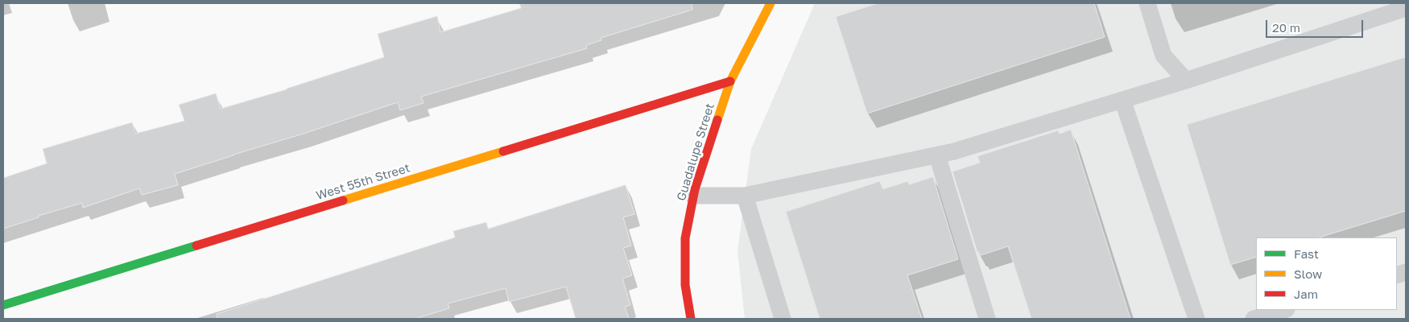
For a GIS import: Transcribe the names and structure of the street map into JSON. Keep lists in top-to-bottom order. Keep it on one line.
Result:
{"streets":{"street":["Guadalupe Street","West 55th Street"]},"crossings":[["Guadalupe Street","West 55th Street"]],"legend":["Fast","Slow","Jam"],"scale_bar":"20 m"}
